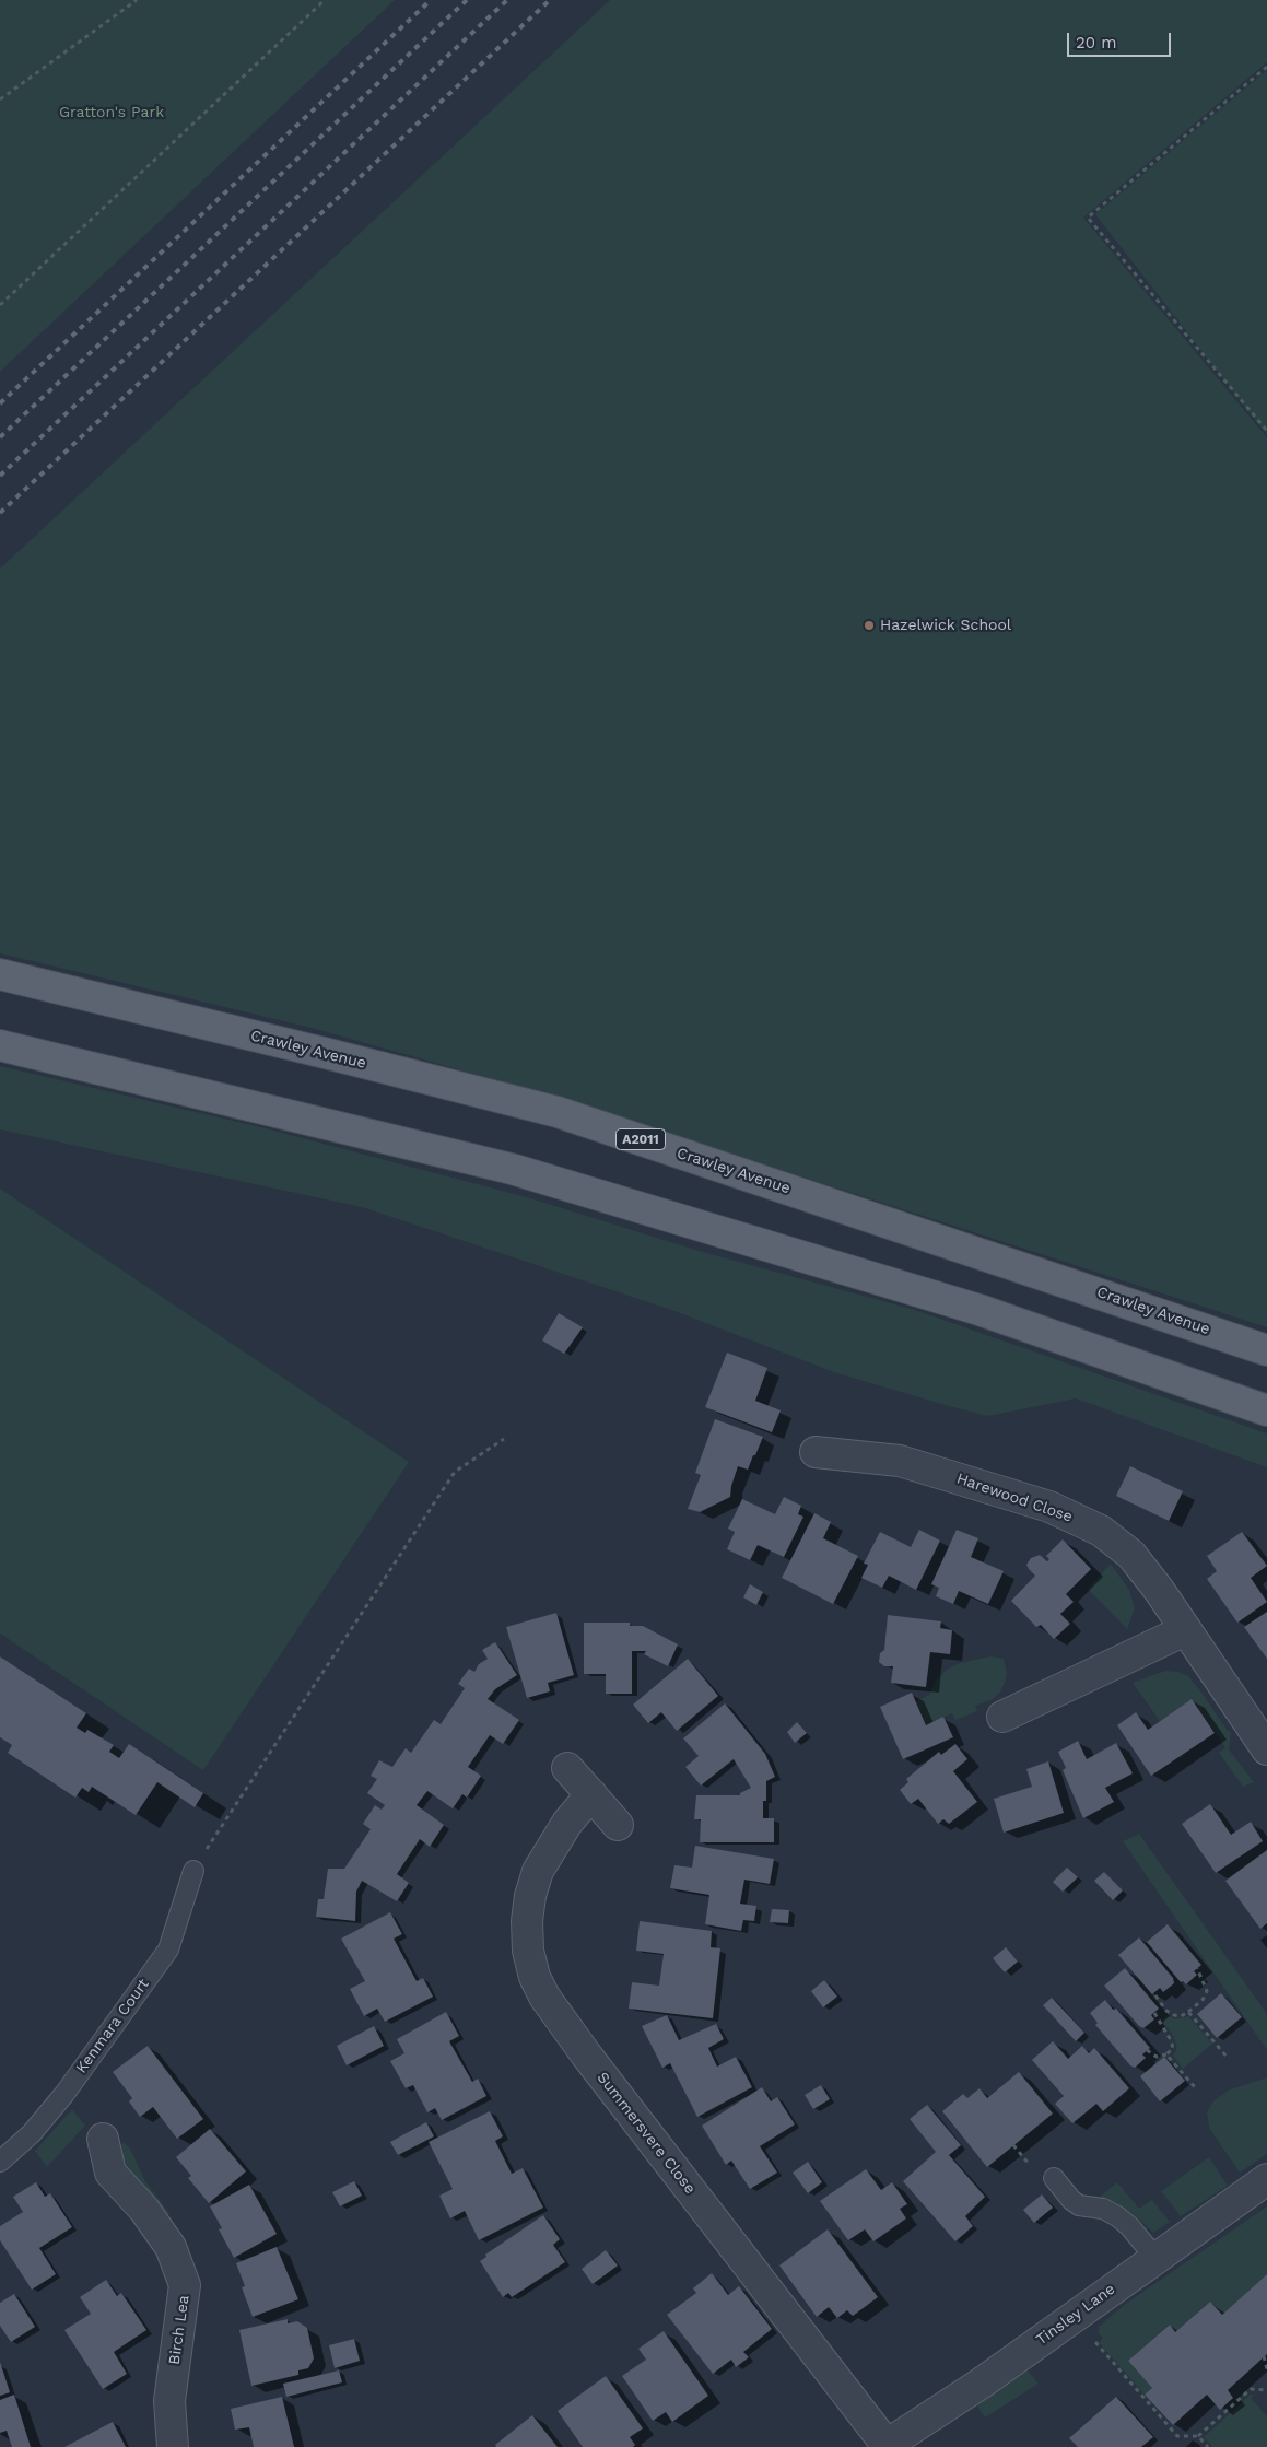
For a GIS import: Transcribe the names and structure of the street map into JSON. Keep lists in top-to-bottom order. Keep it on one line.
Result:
{"streets":{"main road":["Crawley Avenue","A2011"],"street":["Harewood Close","Summersvere Close","Tinsley Lane","Birch Lea"],"lane":["Kenmara Court"]},"crossings":[["Summersvere Close","Tinsley Lane"]],"parks":["Gratton's Park"],"places":["Hazelwick School"],"scale_bar":"20 m"}
